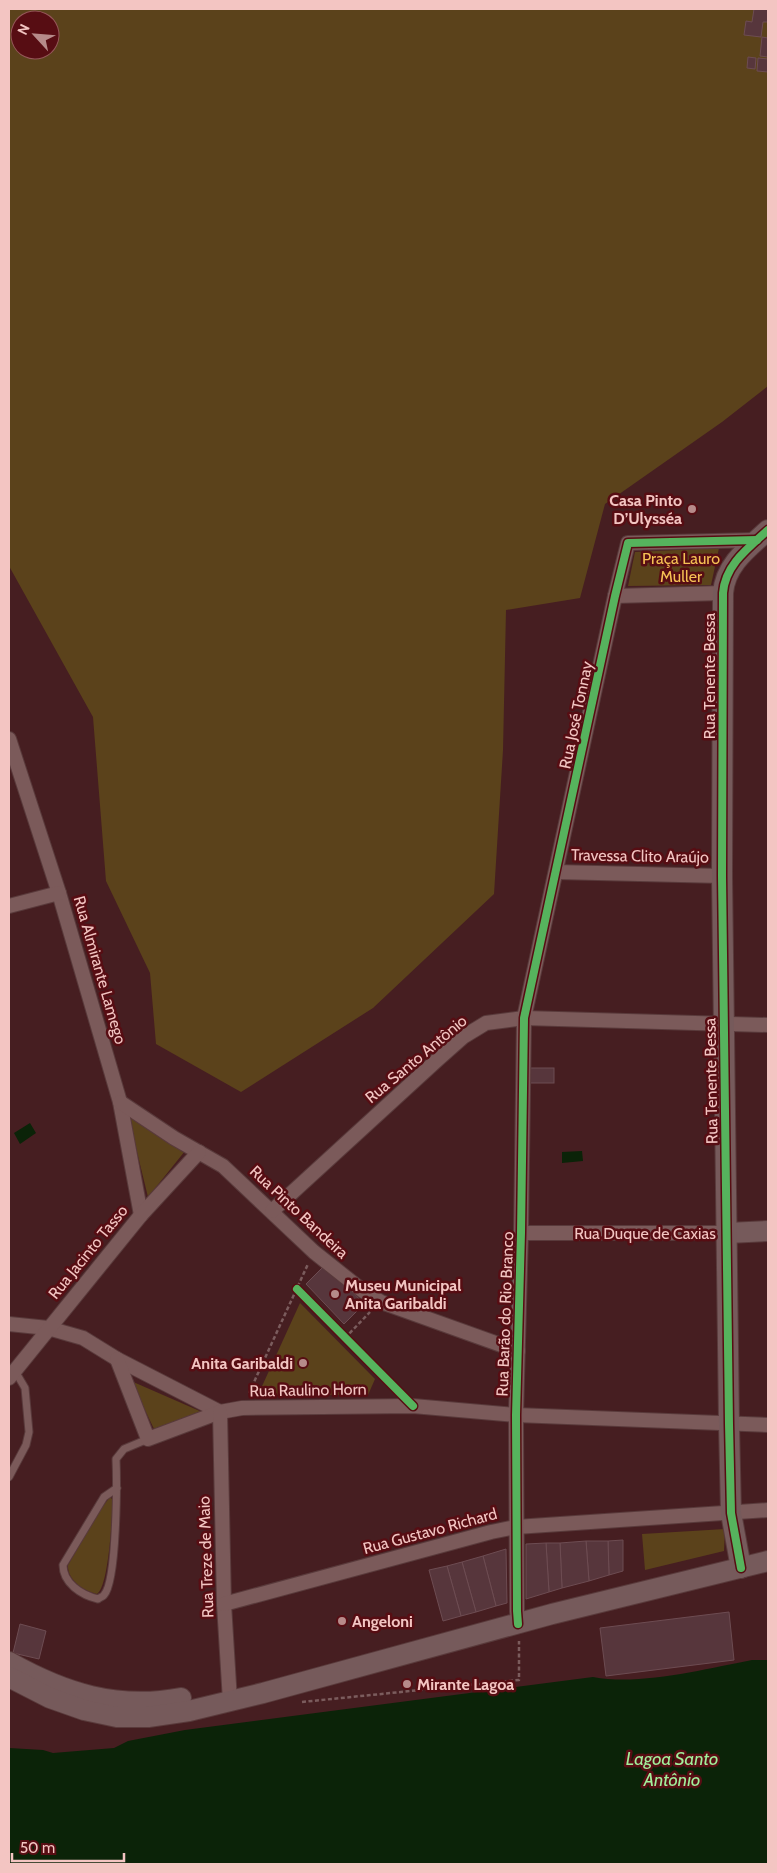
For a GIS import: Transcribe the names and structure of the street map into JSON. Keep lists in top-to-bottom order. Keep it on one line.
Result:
{"streets":{"street":["Rua Tenente Bessa","Rua José Tonnay","Travessa Clito Araújo","Rua Almirante Lamego","Rua Santo Antônio","Rua Pinto Bandeira","Rua Duque de Caxias","Rua Jacinto Tasso","Rua Barão do Rio Branco","Rua Raulino Horn","Rua Gustavo Richard","Rua Treze de Maio"]},"crossings":[["Rua Tenente Bessa","Rua José Tonnay"],["Rua Tenente Bessa","Travessa Clito Araújo"],["Rua Tenente Bessa","Rua Santo Antônio"],["Rua Tenente Bessa","Rua Duque de Caxias"],["Rua Tenente Bessa","Rua Raulino Horn"],["Rua Tenente Bessa","Rua Gustavo Richard"],["Rua José Tonnay","Travessa Clito Araújo"],["Rua José Tonnay","Rua Santo Antônio"],["Rua José Tonnay","Rua Barão do Rio Branco"],["Rua Almirante Lamego","Rua Pinto Bandeira"],["Rua Almirante Lamego","Rua Jacinto Tasso"],["Rua Santo Antônio","Rua Pinto Bandeira"],["Rua Santo Antônio","Rua Barão do Rio Branco"],["Rua Pinto Bandeira","Rua Jacinto Tasso"],["Rua Pinto Bandeira","Rua Barão do Rio Branco"],["Rua Duque de Caxias","Rua Barão do Rio Branco"],["Rua Barão do Rio Branco","Rua Raulino Horn"],["Rua Barão do Rio Branco","Rua Gustavo Richard"],["Rua Raulino Horn","Rua Treze de Maio"],["Rua Gustavo Richard","Rua Treze de Maio"]],"water":["Lagoa Santo Antônio"],"parks":["Praça Lauro Muller"],"places":["Casa Pinto D’Ulysséa","Museu Municipal Anita Garibaldi","Anita Garibaldi","Angeloni","Mirante Lagoa"],"scale_bar":"50 m","north":"top left"}
